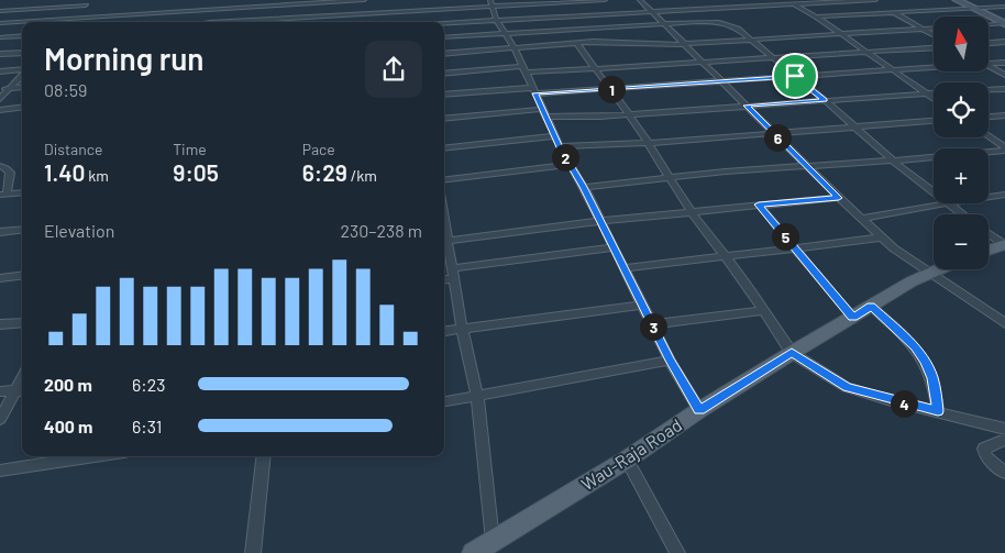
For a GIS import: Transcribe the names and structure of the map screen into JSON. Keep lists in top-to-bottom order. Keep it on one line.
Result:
{"streets":{"main road":["Wau-Raja Road"]},"north":"top","page":{"map_buttons":["+","−"],"heading":["Morning run","08:59"],"pins":["1","6","2","5","3","4"],"stats":[["Distance","1.40 km"],["Time","9:05"],["Pace","6:29 /km"]],"chart":["Elevation","230–238 m"],"list":[{"name":"200 m","note":"6:23"},{"name":"400 m","note":"6:31"}]}}
